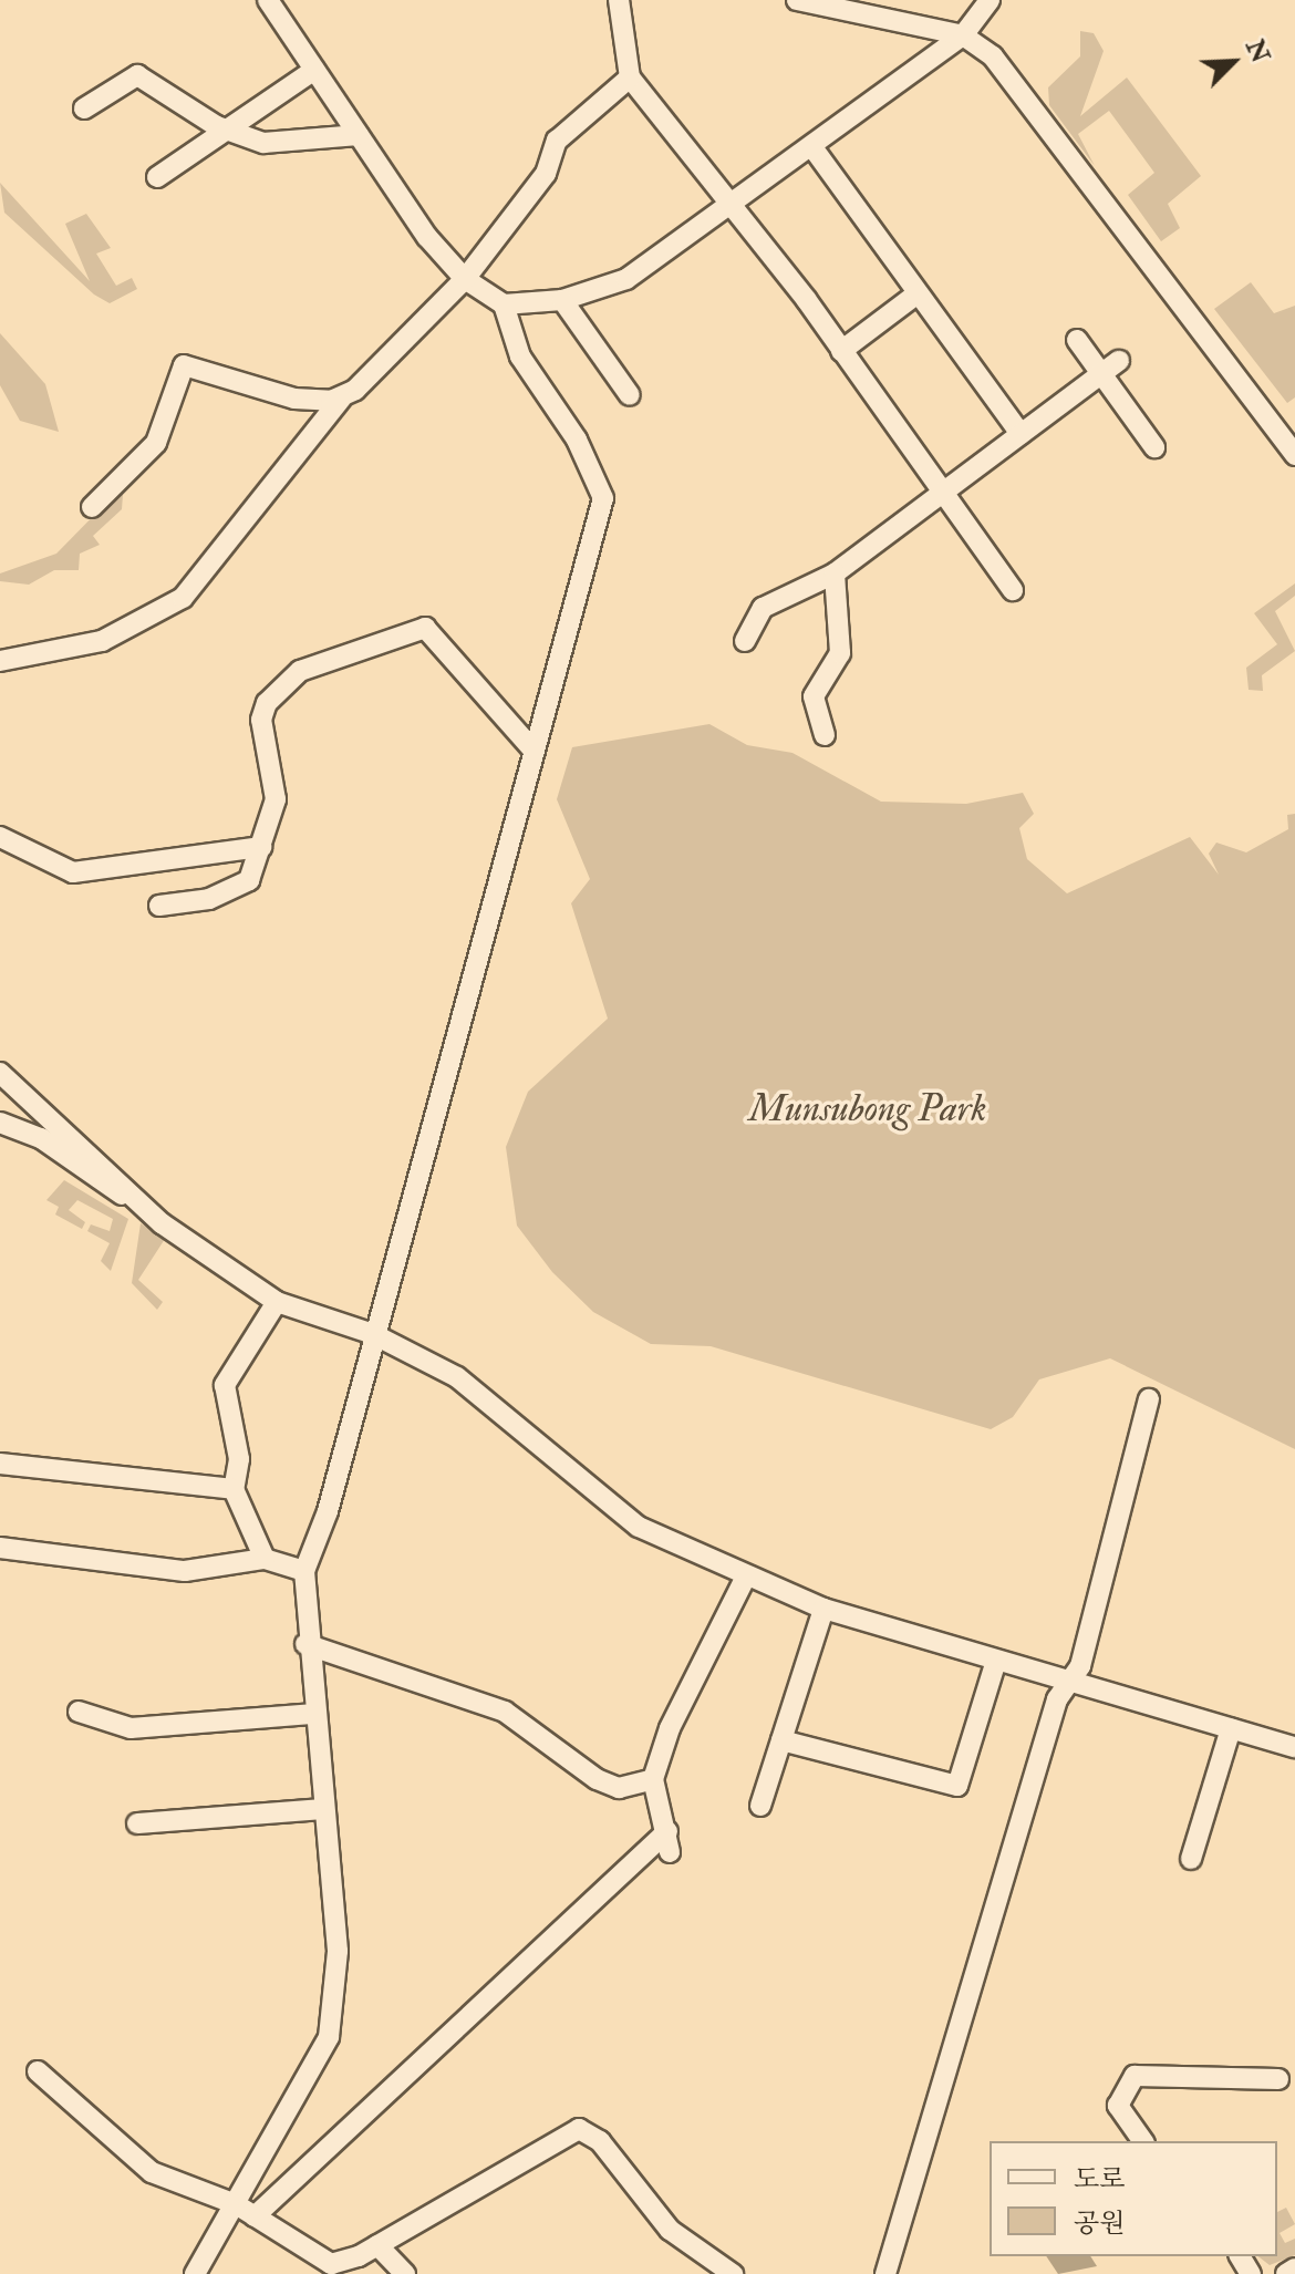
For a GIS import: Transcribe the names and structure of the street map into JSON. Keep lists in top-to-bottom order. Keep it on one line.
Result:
{"parks":["Munsubong Park"],"legend":["도로","공원"],"north":"top right"}
